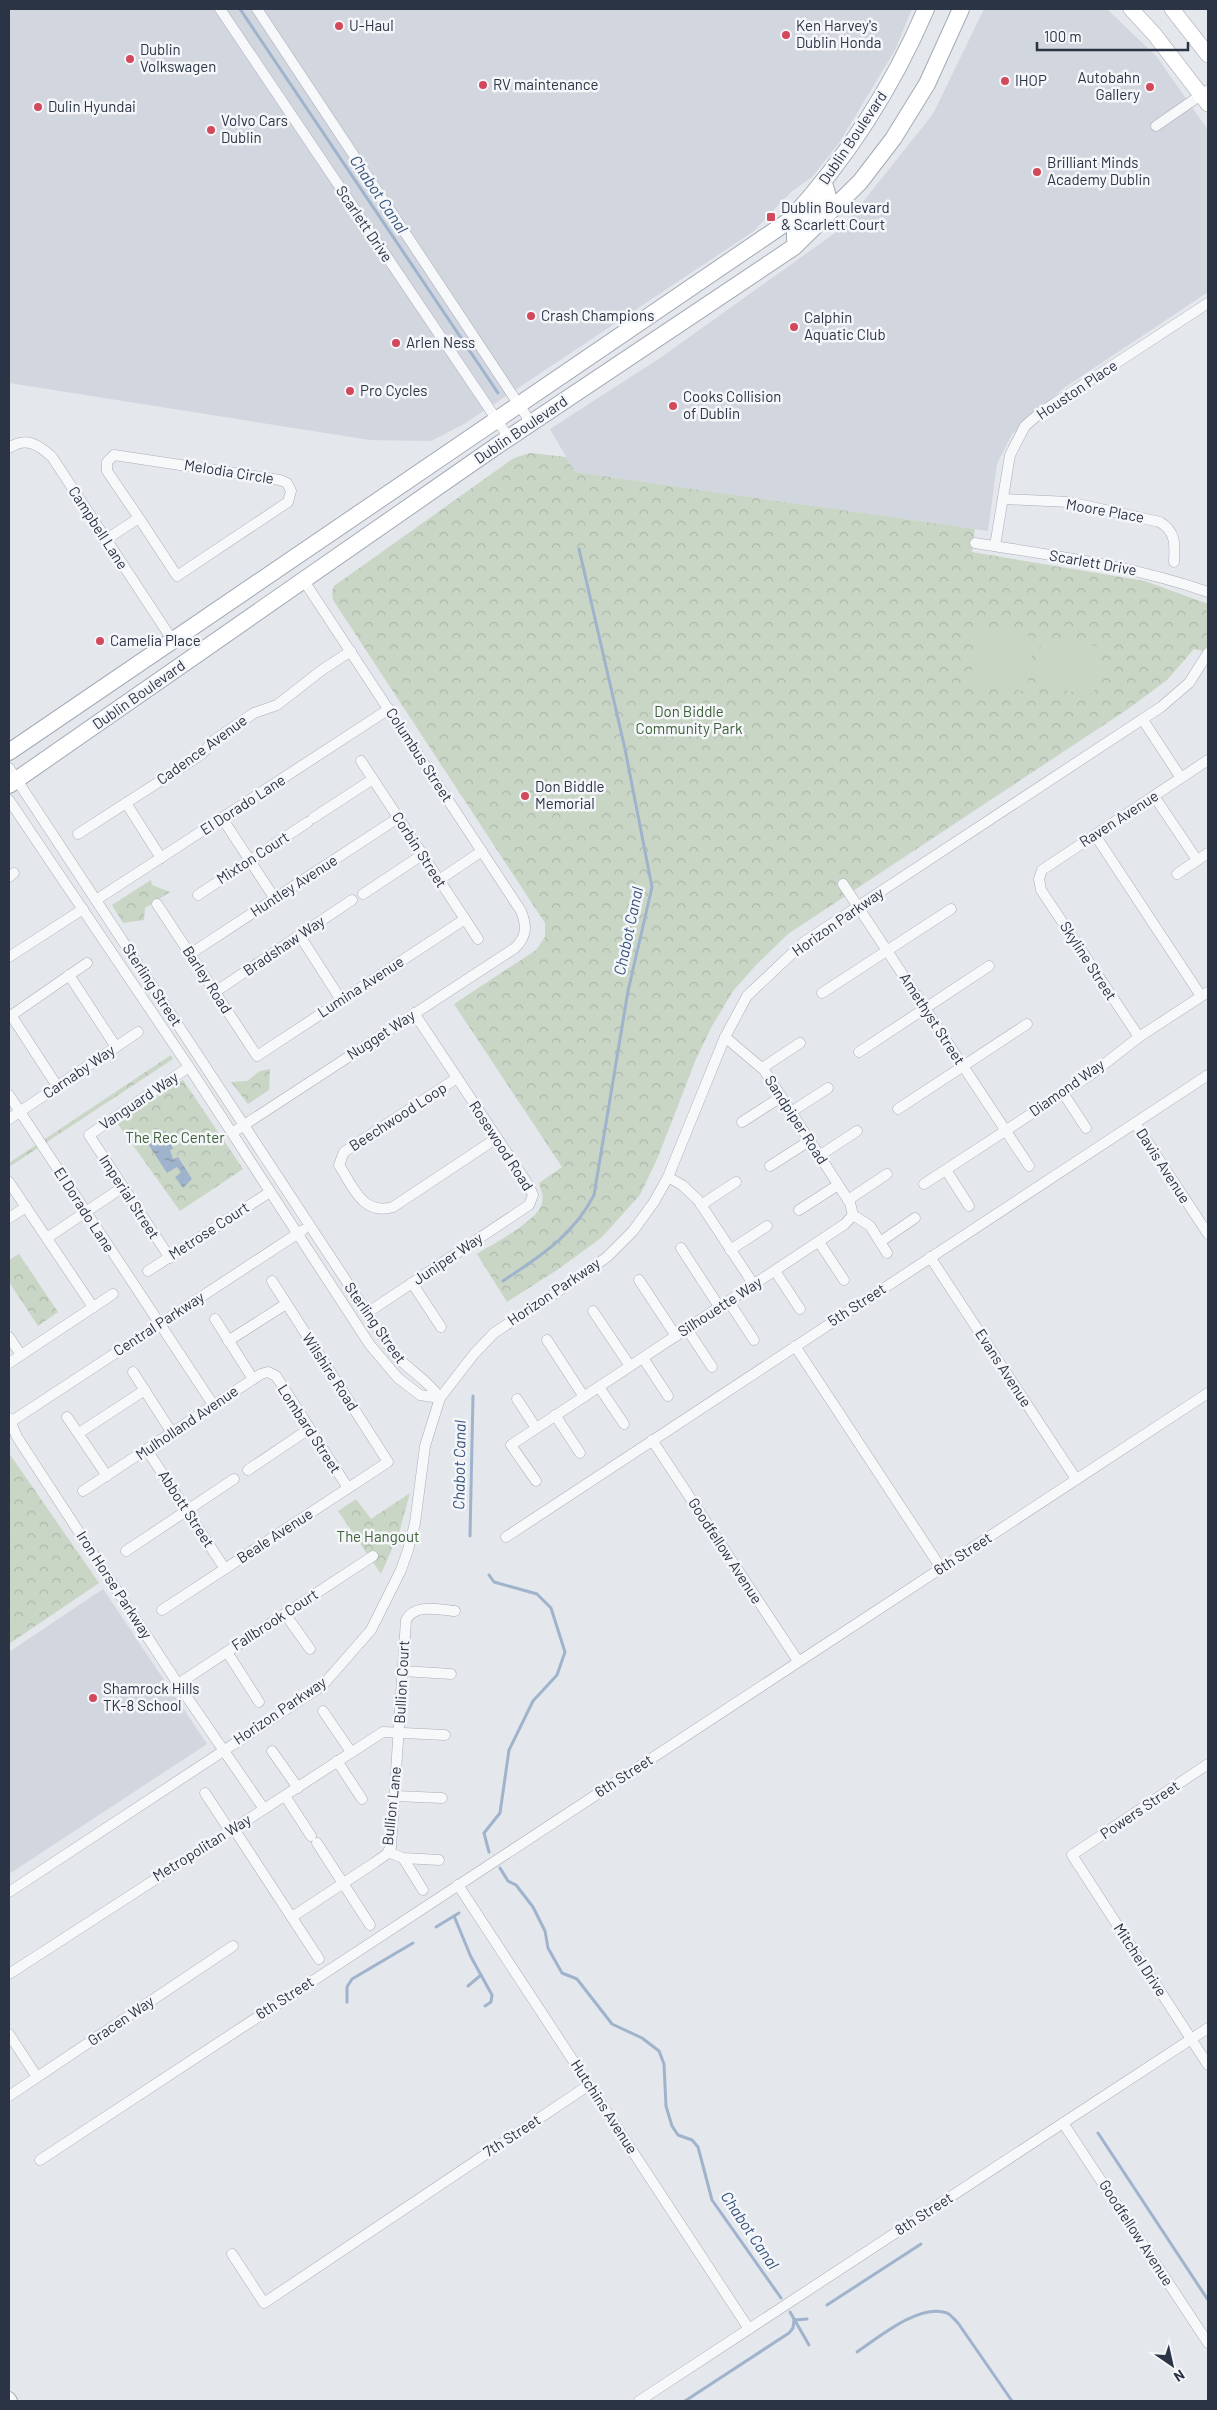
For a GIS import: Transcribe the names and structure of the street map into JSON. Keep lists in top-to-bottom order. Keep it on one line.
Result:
{"streets":{"main road":["Dublin Boulevard"],"street":["Scarlett Drive","Houston Place","Melodia Circle","Moore Place","Campbell Lane","Cadence Avenue","Columbus Street","El Dorado Lane","Raven Avenue","Corbin Street","Mixton Court","Huntley Avenue","Horizon Parkway","Bradshaw Way","Skyline Street","Barley Road","Sterling Street","Lumina Avenue","Amethyst Street","Nugget Way","Carnaby Way","Diamond Way","Vanguard Way","Beechwood Loop","Sandpiper Road","Rosewood Road","Davis Avenue","Imperial Street","Metrose Court","Juniper Way","5th Street","Silhouette Way","Central Parkway","Evans Avenue","Wilshire Road","Mulholland Avenue","Lombard Street","Abbott Street","Beale Avenue","Goodfellow Avenue","6th Street","Iron Horse Parkway","Fallbrook Court","Bullion Court","Bullion Lane","Powers Street","Metropolitan Way","Mitchel Drive","Gracen Way","Hutchins Avenue","7th Street","8th Street"]},"crossings":[["Dublin Boulevard","Scarlett Drive"],["Dublin Boulevard","Campbell Lane"],["Dublin Boulevard","Columbus Street"],["Dublin Boulevard","Sterling Street"],["Scarlett Drive","Houston Place"],["Houston Place","Moore Place"],["Cadence Avenue","Columbus Street"],["Columbus Street","El Dorado Lane"],["Columbus Street","Nugget Way"],["El Dorado Lane","Sterling Street"],["El Dorado Lane","Carnaby Way"],["El Dorado Lane","Central Parkway"],["El Dorado Lane","Mulholland Avenue"],["Raven Avenue","Skyline Street"],["Corbin Street","Mixton Court"],["Corbin Street","Huntley Avenue"],["Corbin Street","Lumina Avenue"],["Huntley Avenue","Barley Road"],["Horizon Parkway","Sterling Street"],["Horizon Parkway","Amethyst Street"],["Horizon Parkway","Sandpiper Road"],["Horizon Parkway","Iron Horse Parkway"],["Bradshaw Way","Barley Road"],["Skyline Street","Diamond Way"],["Barley Road","Lumina Avenue"],["Sterling Street","Nugget Way"],["Sterling Street","Vanguard Way"],["Sterling Street","Metrose Court"],["Sterling Street","Juniper Way"],["Sterling Street","Central Parkway"],["Amethyst Street","Diamond Way"],["Nugget Way","Rosewood Road"],["Vanguard Way","Imperial Street"],["Beechwood Loop","Rosewood Road"],["Sandpiper Road","Silhouette Way"],["Rosewood Road","Juniper Way"],["Davis Avenue","5th Street"],["Imperial Street","Metrose Court"],["5th Street","Evans Avenue"],["5th Street","Goodfellow Avenue"],["Central Parkway","Iron Horse Parkway"],["Evans Avenue","6th Street"],["Wilshire Road","Beale Avenue"],["Mulholland Avenue","Lombard Street"],["Mulholland Avenue","Abbott Street"],["Lombard Street","Beale Avenue"],["Abbott Street","Beale Avenue"],["Goodfellow Avenue","6th Street"],["Goodfellow Avenue","8th Street"],["6th Street","Hutchins Avenue"],["Iron Horse Parkway","Fallbrook Court"],["Iron Horse Parkway","Metropolitan Way"],["Bullion Court","Bullion Lane"],["Bullion Court","Metropolitan Way"],["Bullion Lane","Metropolitan Way"],["Powers Street","Mitchel Drive"],["Mitchel Drive","8th Street"],["Hutchins Avenue","7th Street"],["Hutchins Avenue","8th Street"]],"water":["Chabot Canal"],"parks":["Don Biddle Community Park","The Rec Center","The Hangout"],"places":{"other":["U-Haul","Ken Harvey's Dublin Honda","Dublin Volkswagen","IHOP","RV maintenance","Autobahn Gallery","Dulin Hyundai","Volvo Cars Dublin","Brilliant Minds Academy Dublin","Crash Champions","Calphin Aquatic Club","Arlen Ness","Pro Cycles","Cooks Collision of Dublin","Camelia Place","Don Biddle Memorial","Shamrock Hills TK-8 School"],"transit":["Dublin Boulevard & Scarlett Court"]},"scale_bar":"100 m","north":"bottom right"}
